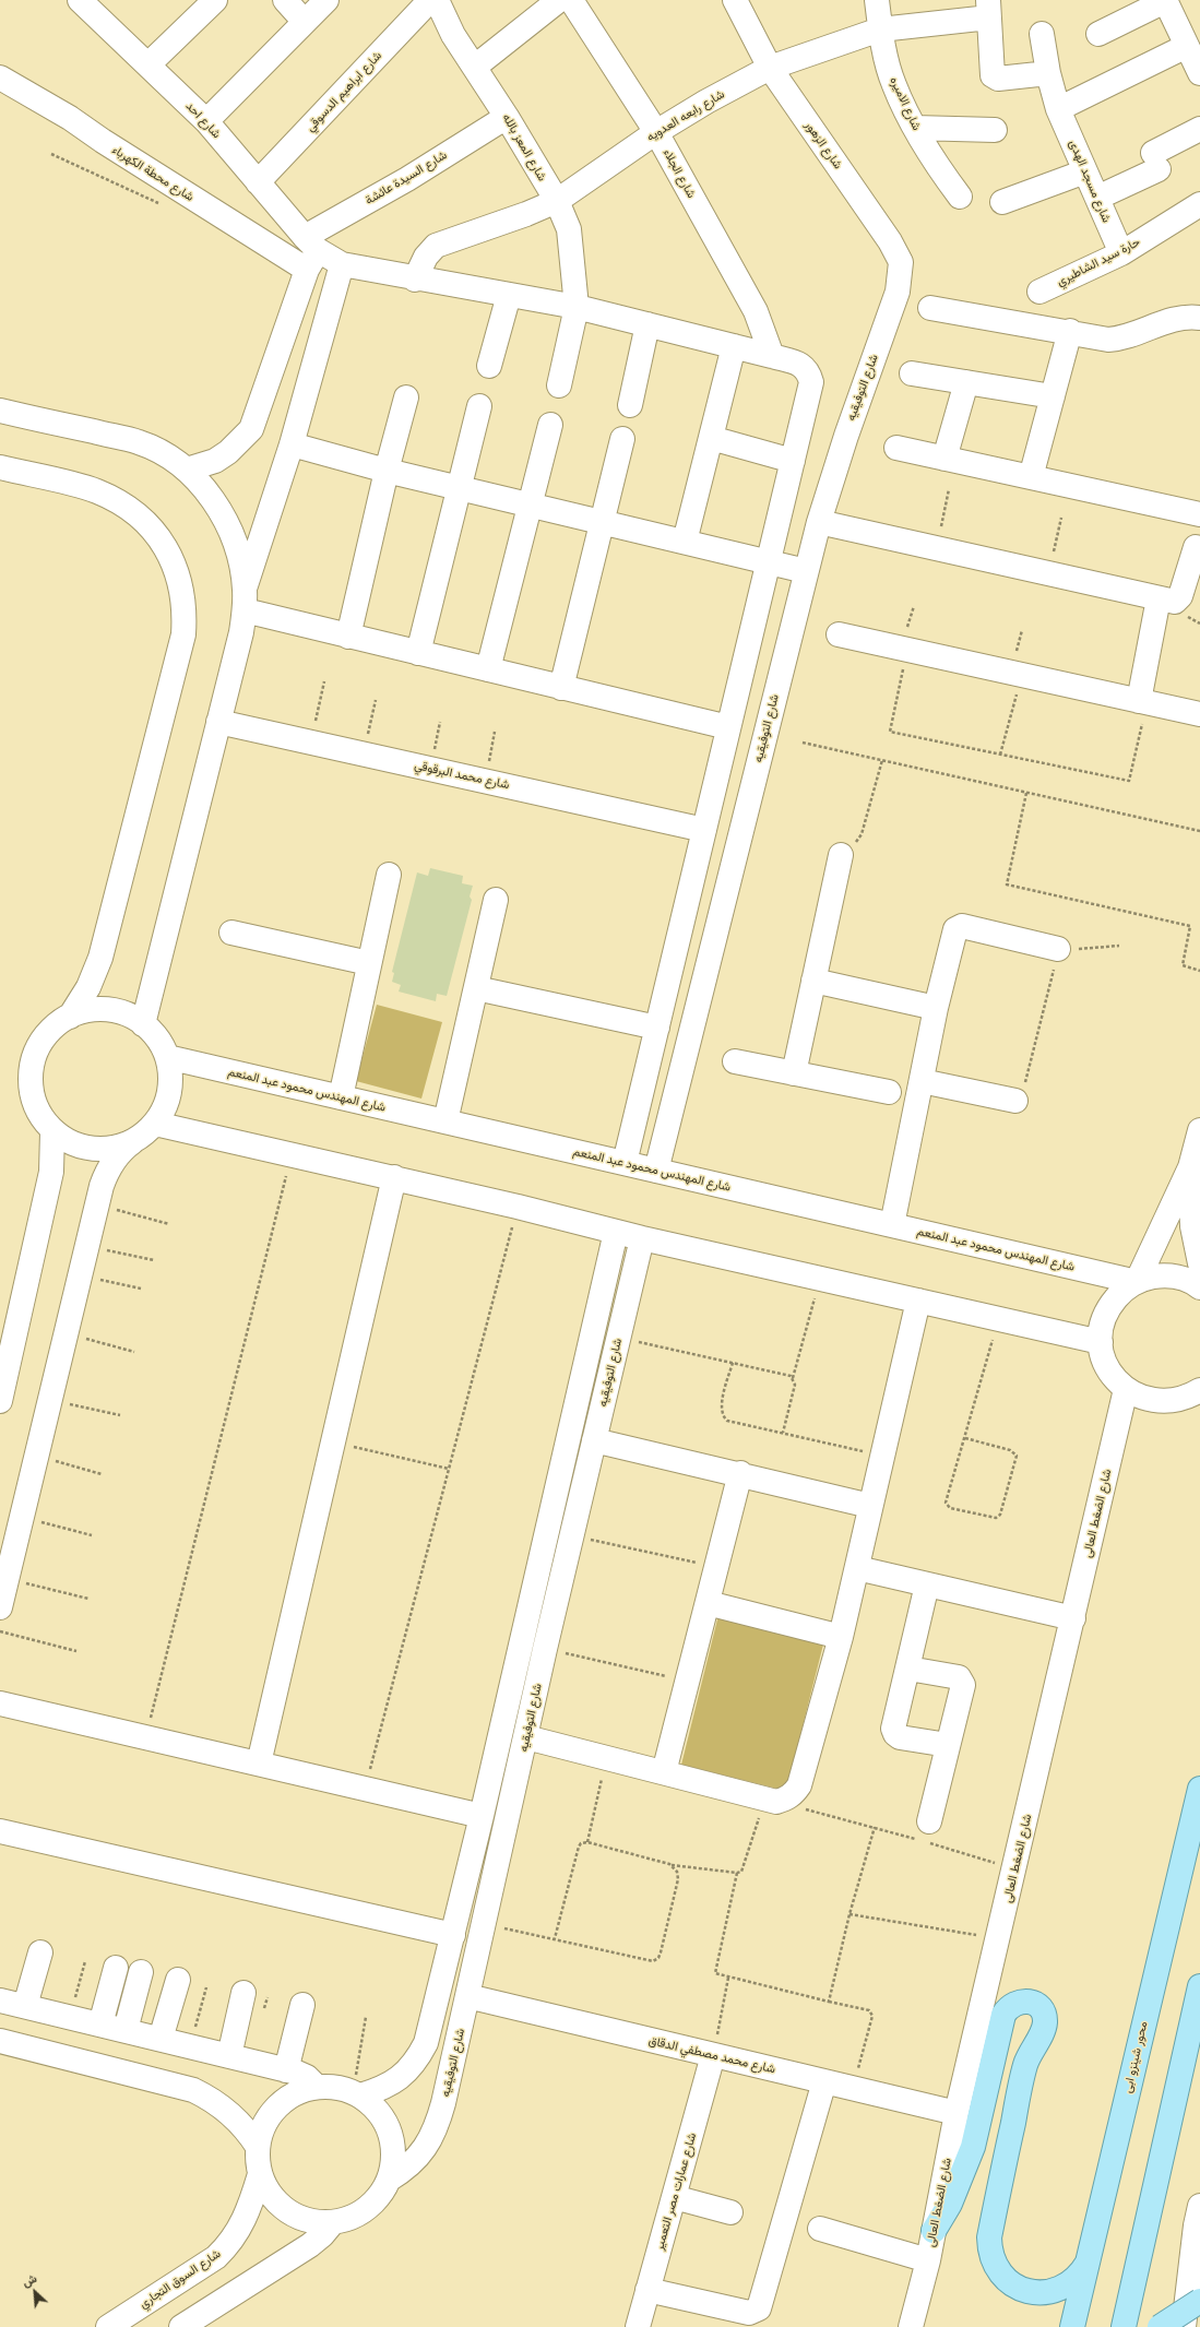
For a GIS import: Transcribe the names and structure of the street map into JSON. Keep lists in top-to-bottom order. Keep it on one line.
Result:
{"streets":{"main road":["محور شينزو ابى"],"street":["شارع ابراهيم الدسوقي","شارع الاميره","شارع رابعه العدويه","شارع احد","شارع الزهور","شارع المعز بالله","شارع محطة الكهرباء","شارع الجلاء","شارع السيدة عائشة","شارع مسجد الهدى","حارة سيد الشاطيري","شارع التوفيقيه","شارع محمد البرقوقي","شارع المهندس محمود عبد المنعم","شارع الضغط العالى","شارع محمد مصطفي الدقاق","شارع عمارات مصر التعمير","شارع السوق التجاري"]},"crossings":[["شارع ابراهيم الدسوقي","شارع احد"],["شارع الاميره","شارع رابعه العدويه"],["شارع رابعه العدويه","شارع الزهور"],["شارع رابعه العدويه","شارع المعز بالله"],["شارع رابعه العدويه","شارع الجلاء"],["شارع احد","شارع محطة الكهرباء"],["شارع احد","شارع السيدة عائشة"],["شارع الزهور","شارع التوفيقيه"],["شارع المعز بالله","شارع السيدة عائشة"],["شارع محطة الكهرباء","شارع السيدة عائشة"],["شارع مسجد الهدى","حارة سيد الشاطيري"],["شارع التوفيقيه","شارع المهندس محمود عبد المنعم"],["شارع التوفيقيه","شارع محمد مصطفي الدقاق"],["شارع التوفيقيه","شارع السوق التجاري"],["شارع الضغط العالى","شارع محمد مصطفي الدقاق"],["شارع محمد مصطفي الدقاق","شارع عمارات مصر التعمير"]],"north":"top left"}
